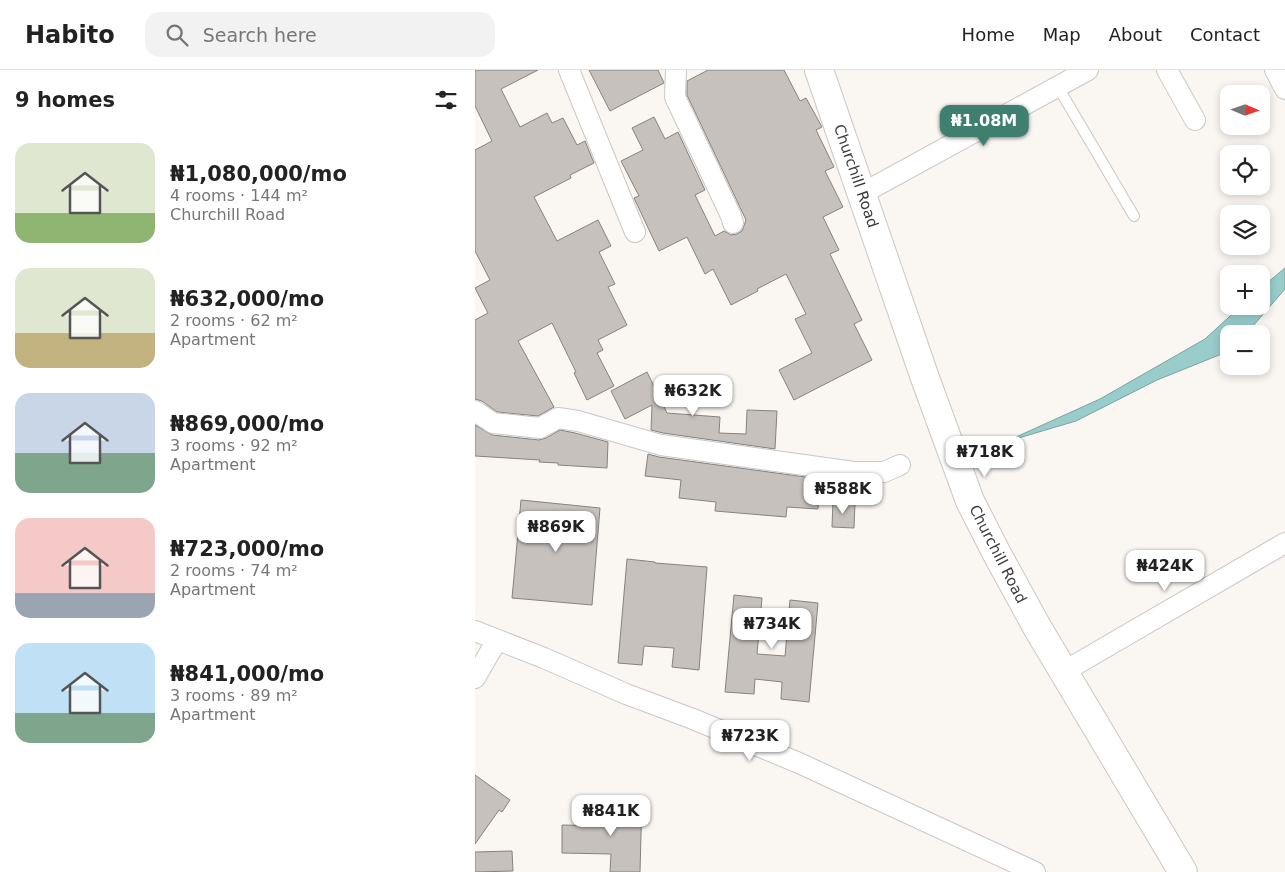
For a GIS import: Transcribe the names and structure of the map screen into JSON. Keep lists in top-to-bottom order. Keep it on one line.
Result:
{"streets":{"street":["Churchill Road"]},"north":"right","page":{"header":"Habito","search":"Search here","nav":["Home","Map","About","Contact"],"heading":"9 homes","map_buttons":["+","−"],"price":["₦1.08M","₦632K","₦718K","₦588K","₦869K","₦424K","₦734K","₦723K","₦841K"],"list":[{"name":"₦1,080,000/mo","note":"4 rooms · 144 m² · Churchill Road"},{"name":"₦632,000/mo","note":"2 rooms · 62 m² · Apartment"},{"name":"₦869,000/mo","note":"3 rooms · 92 m² · Apartment"},{"name":"₦723,000/mo","note":"2 rooms · 74 m² · Apartment"},{"name":"₦841,000/mo","note":"3 rooms · 89 m² · Apartment"}]}}
